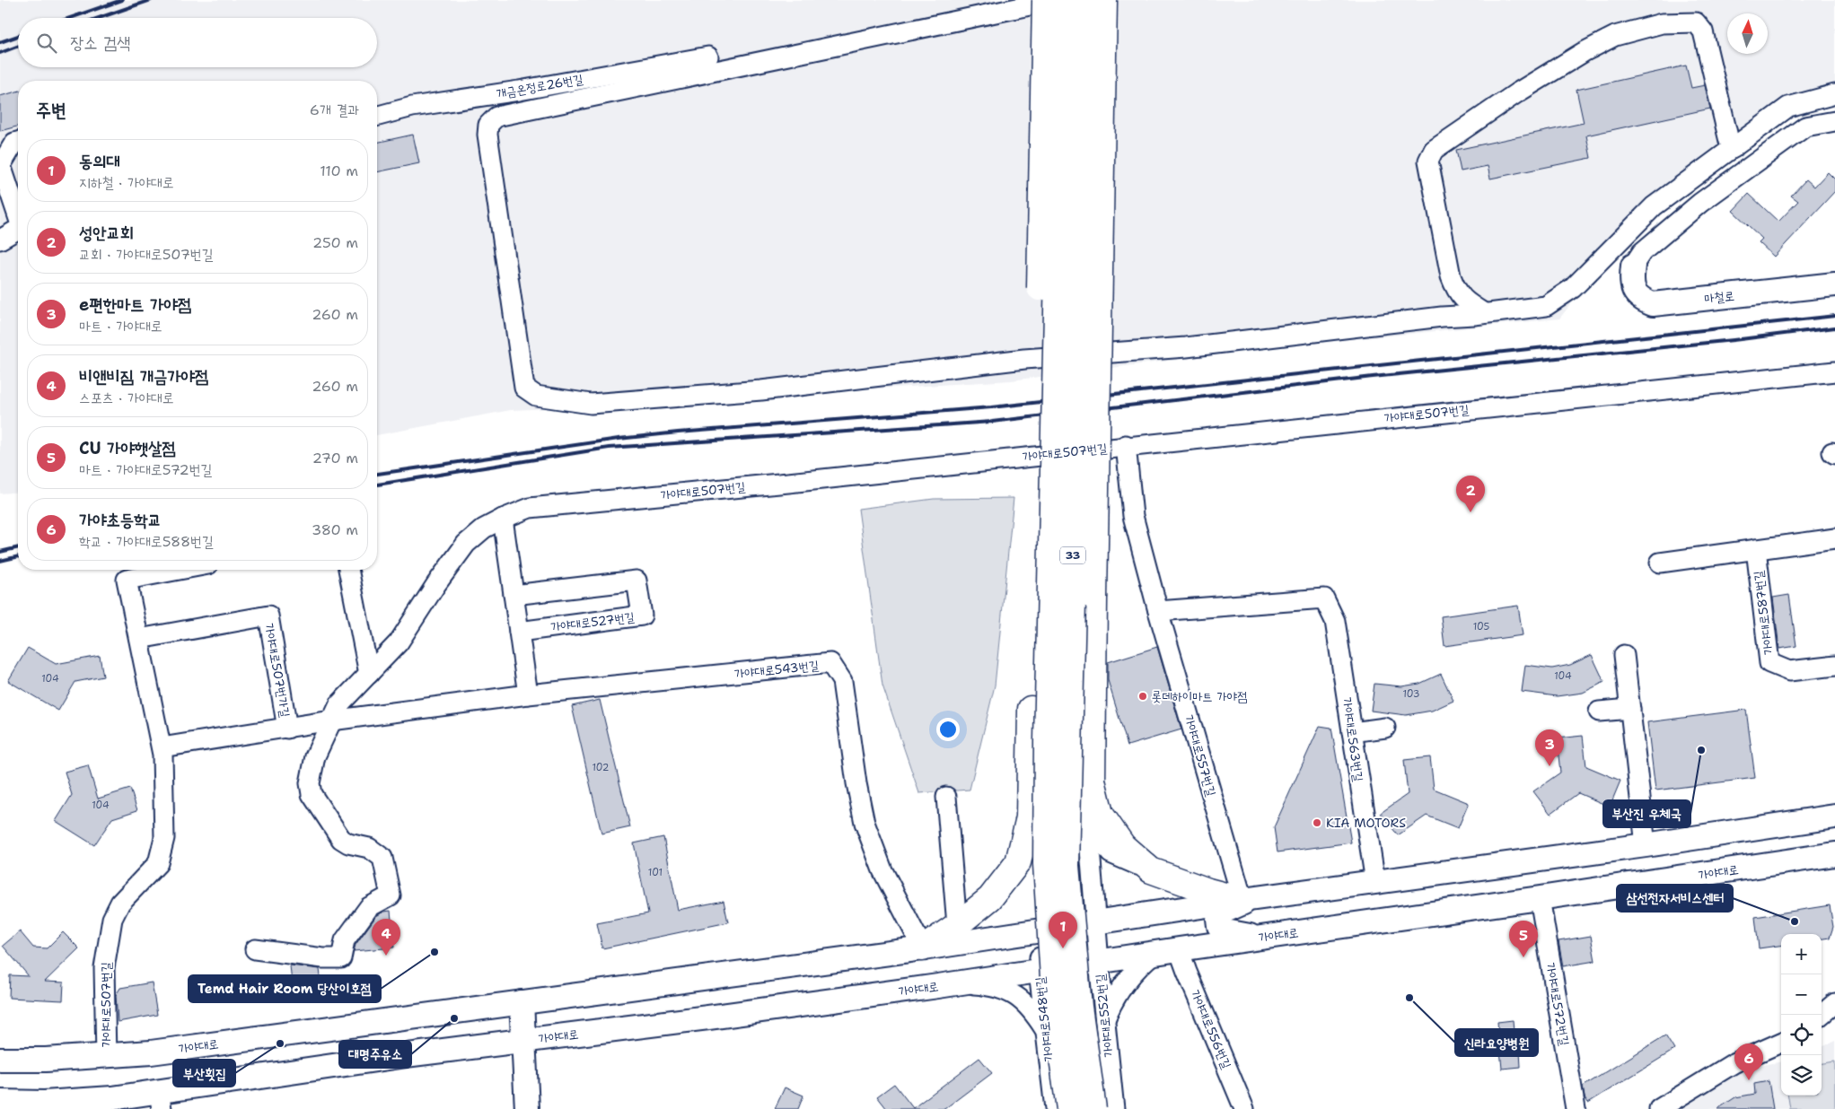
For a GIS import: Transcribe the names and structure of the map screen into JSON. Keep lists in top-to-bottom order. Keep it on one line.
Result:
{"streets":{"highway":["33"],"main road":["마철로","가야대로"],"street":["개금온정로26번길","가야대로507번길","가야대로587번길","가야대로527번길","가야대로543번길","가야대로507번가길","가야대로563번길","가야대로557번길","가야대로572번길","가야대로552번길","가야대로548번길","가야대로556번길"]},"crossings":[["가야대로507번길","가야대로507번가길"],["가야대로507번길","가야대로557번길"],["가야대로507번길","가야대로"],["가야대로543번길","가야대로"],["가야대로563번길","가야대로557번길"],["가야대로563번길","가야대로"],["가야대로557번길","가야대로"],["가야대로","가야대로572번길"],["가야대로","가야대로552번길"],["가야대로","가야대로548번길"],["가야대로","가야대로556번길"]],"places":["롯데하이마트 가야점","부산진 우체국","KIA MOTORS","삼선전자서비스센터","Temd Hair Room 당산이호점","신라요양병원","대명주유소","부산횟집"],"house_numbers":["105","104","104","103","102","104","101"],"north":"top","page":{"search":"장소 검색","heading":["주변","6개 결과"],"list":[{"mark":"1","name":"동의대","note":"지하철 · 가야대로","value":"110 m"},{"mark":"2","name":"성안교회","note":"교회 · 가야대로507번길","value":"250 m"},{"mark":"3","name":"e편한마트 가야점","note":"마트 · 가야대로","value":"260 m"},{"mark":"4","name":"비앤비짐 개금가야점","note":"스포츠 · 가야대로","value":"260 m"},{"mark":"5","name":"CU 가야햇살점","note":"마트 · 가야대로572번길","value":"270 m"},{"mark":"6","name":"가야초등학교","note":"학교 · 가야대로588번길","value":"380 m"}],"pins":["2","3","1","4","5","6"],"map_buttons":["+","−"]}}
